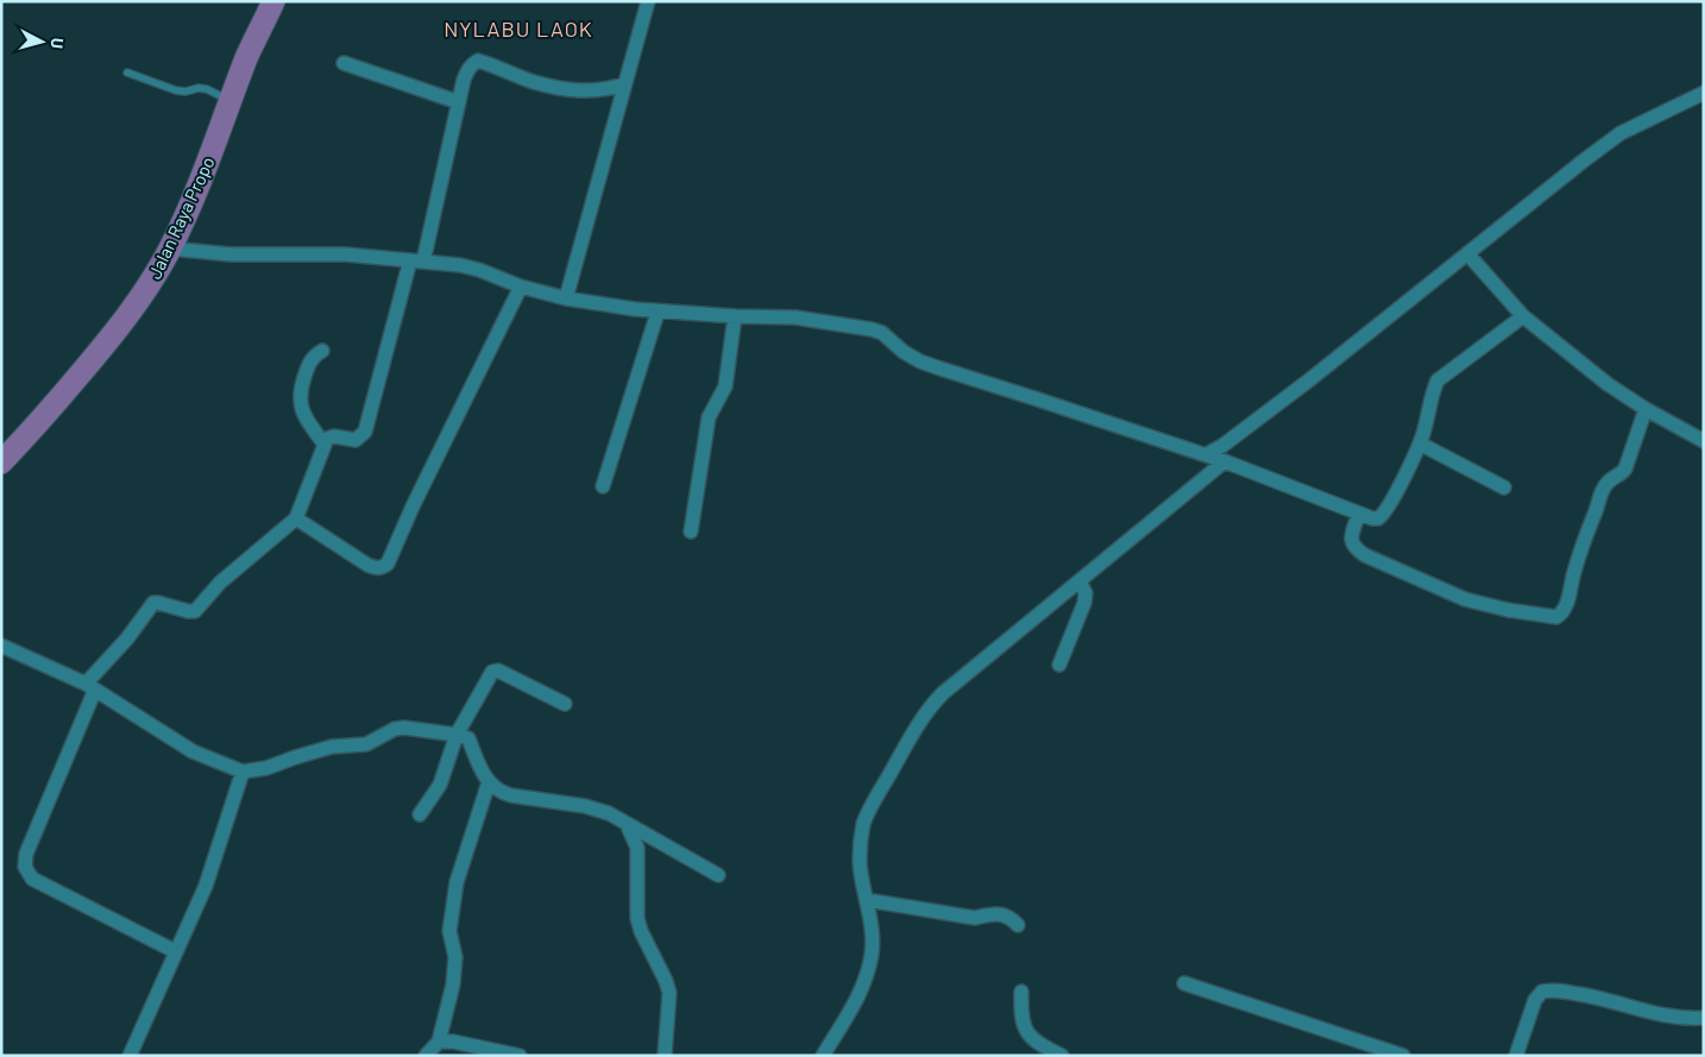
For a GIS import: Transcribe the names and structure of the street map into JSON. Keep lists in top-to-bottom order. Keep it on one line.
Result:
{"streets":{"main road":["Jalan Raya Propo"]},"districts":["NYLABU LAOK"],"north":"right"}
